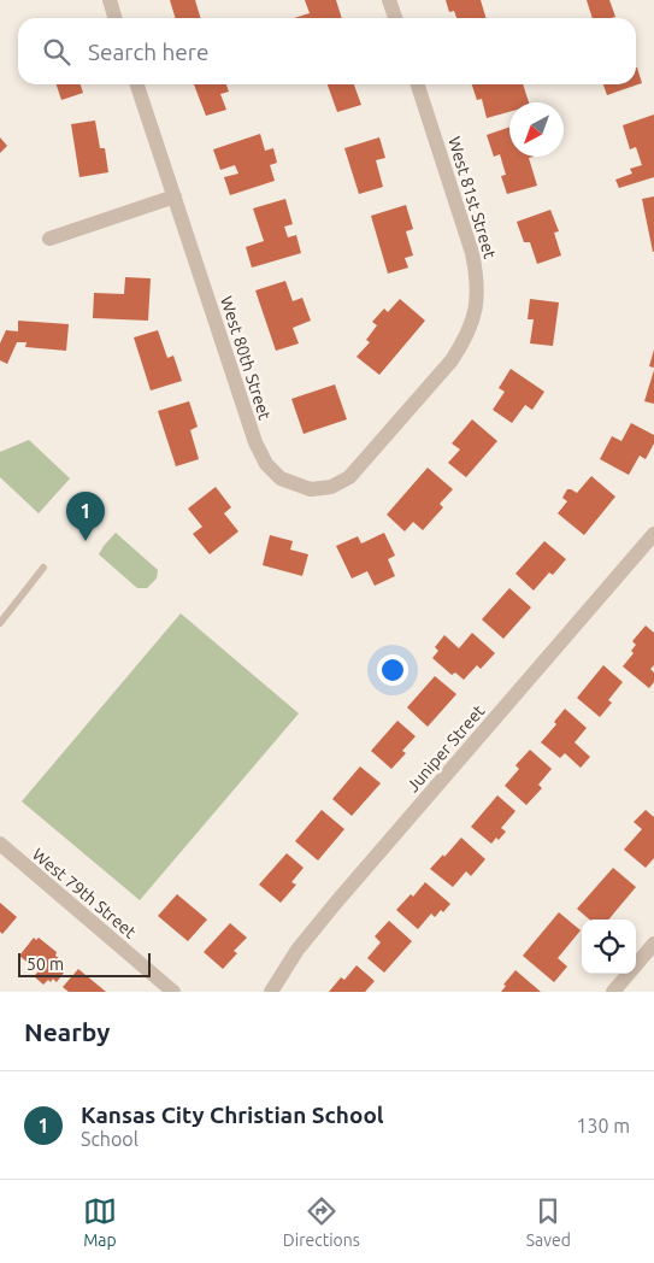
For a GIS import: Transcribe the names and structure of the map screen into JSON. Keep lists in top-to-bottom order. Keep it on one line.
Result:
{"streets":{"street":["West 81st Street","West 80th Street","Juniper Street","West 79th Street"]},"crossings":[["West 81st Street","West 80th Street"]],"scale_bar":"50 m","north":"bottom left","page":{"search":"Search here","pins":"1","scale":"50 m","heading":"Nearby","list":[{"mark":"1","name":"Kansas City Christian School","note":"School","value":"130 m"}],"nav":["Map","Directions","Saved"]}}
